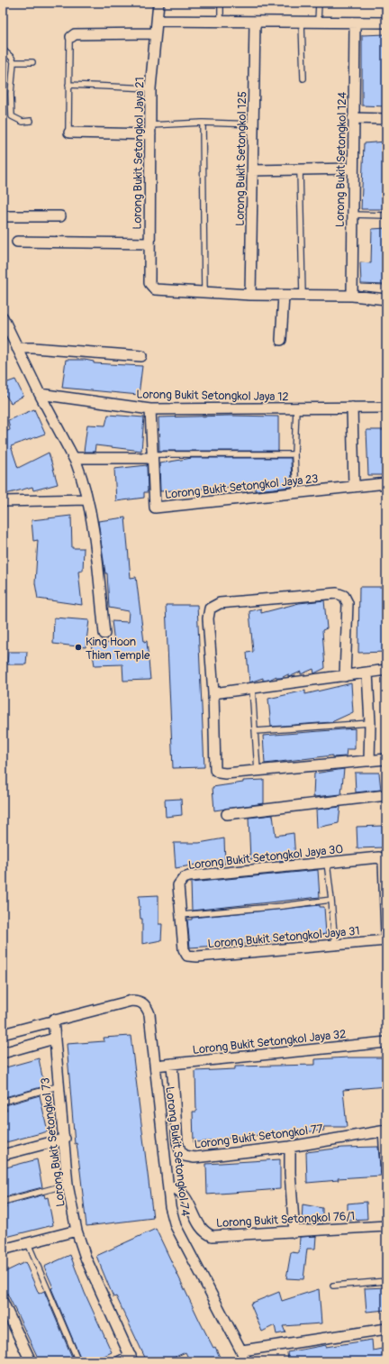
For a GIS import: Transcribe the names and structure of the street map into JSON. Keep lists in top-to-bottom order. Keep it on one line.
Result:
{"streets":{"street":["Lorong Bukit Setongkol Jaya 21","Lorong Bukit Setongkol 125","Lorong Bukit Setongkol 124","Lorong Bukit Setongkol Jaya 12","Lorong Bukit Setongkol Jaya 23","Lorong Bukit Setongkol Jaya 30","Lorong Bukit Setongkol Jaya 31","Lorong Bukit Setongkol Jaya 32","Lorong Bukit Setongkol 77","Lorong Bukit Setongkol 73","Lorong Bukit Setongkol 74","Lorong Bukit Setongkol 76/1"]},"crossings":[["Lorong Bukit Setongkol Jaya 12","Lorong Bukit Setongkol Jaya 23"],["Lorong Bukit Setongkol Jaya 30","Lorong Bukit Setongkol Jaya 31"],["Lorong Bukit Setongkol Jaya 32","Lorong Bukit Setongkol 77"],["Lorong Bukit Setongkol Jaya 32","Lorong Bukit Setongkol 74"],["Lorong Bukit Setongkol 73","Lorong Bukit Setongkol 74"],["Lorong Bukit Setongkol 74","Lorong Bukit Setongkol 76/1"]],"places":["King Hoon Thian Temple"]}
